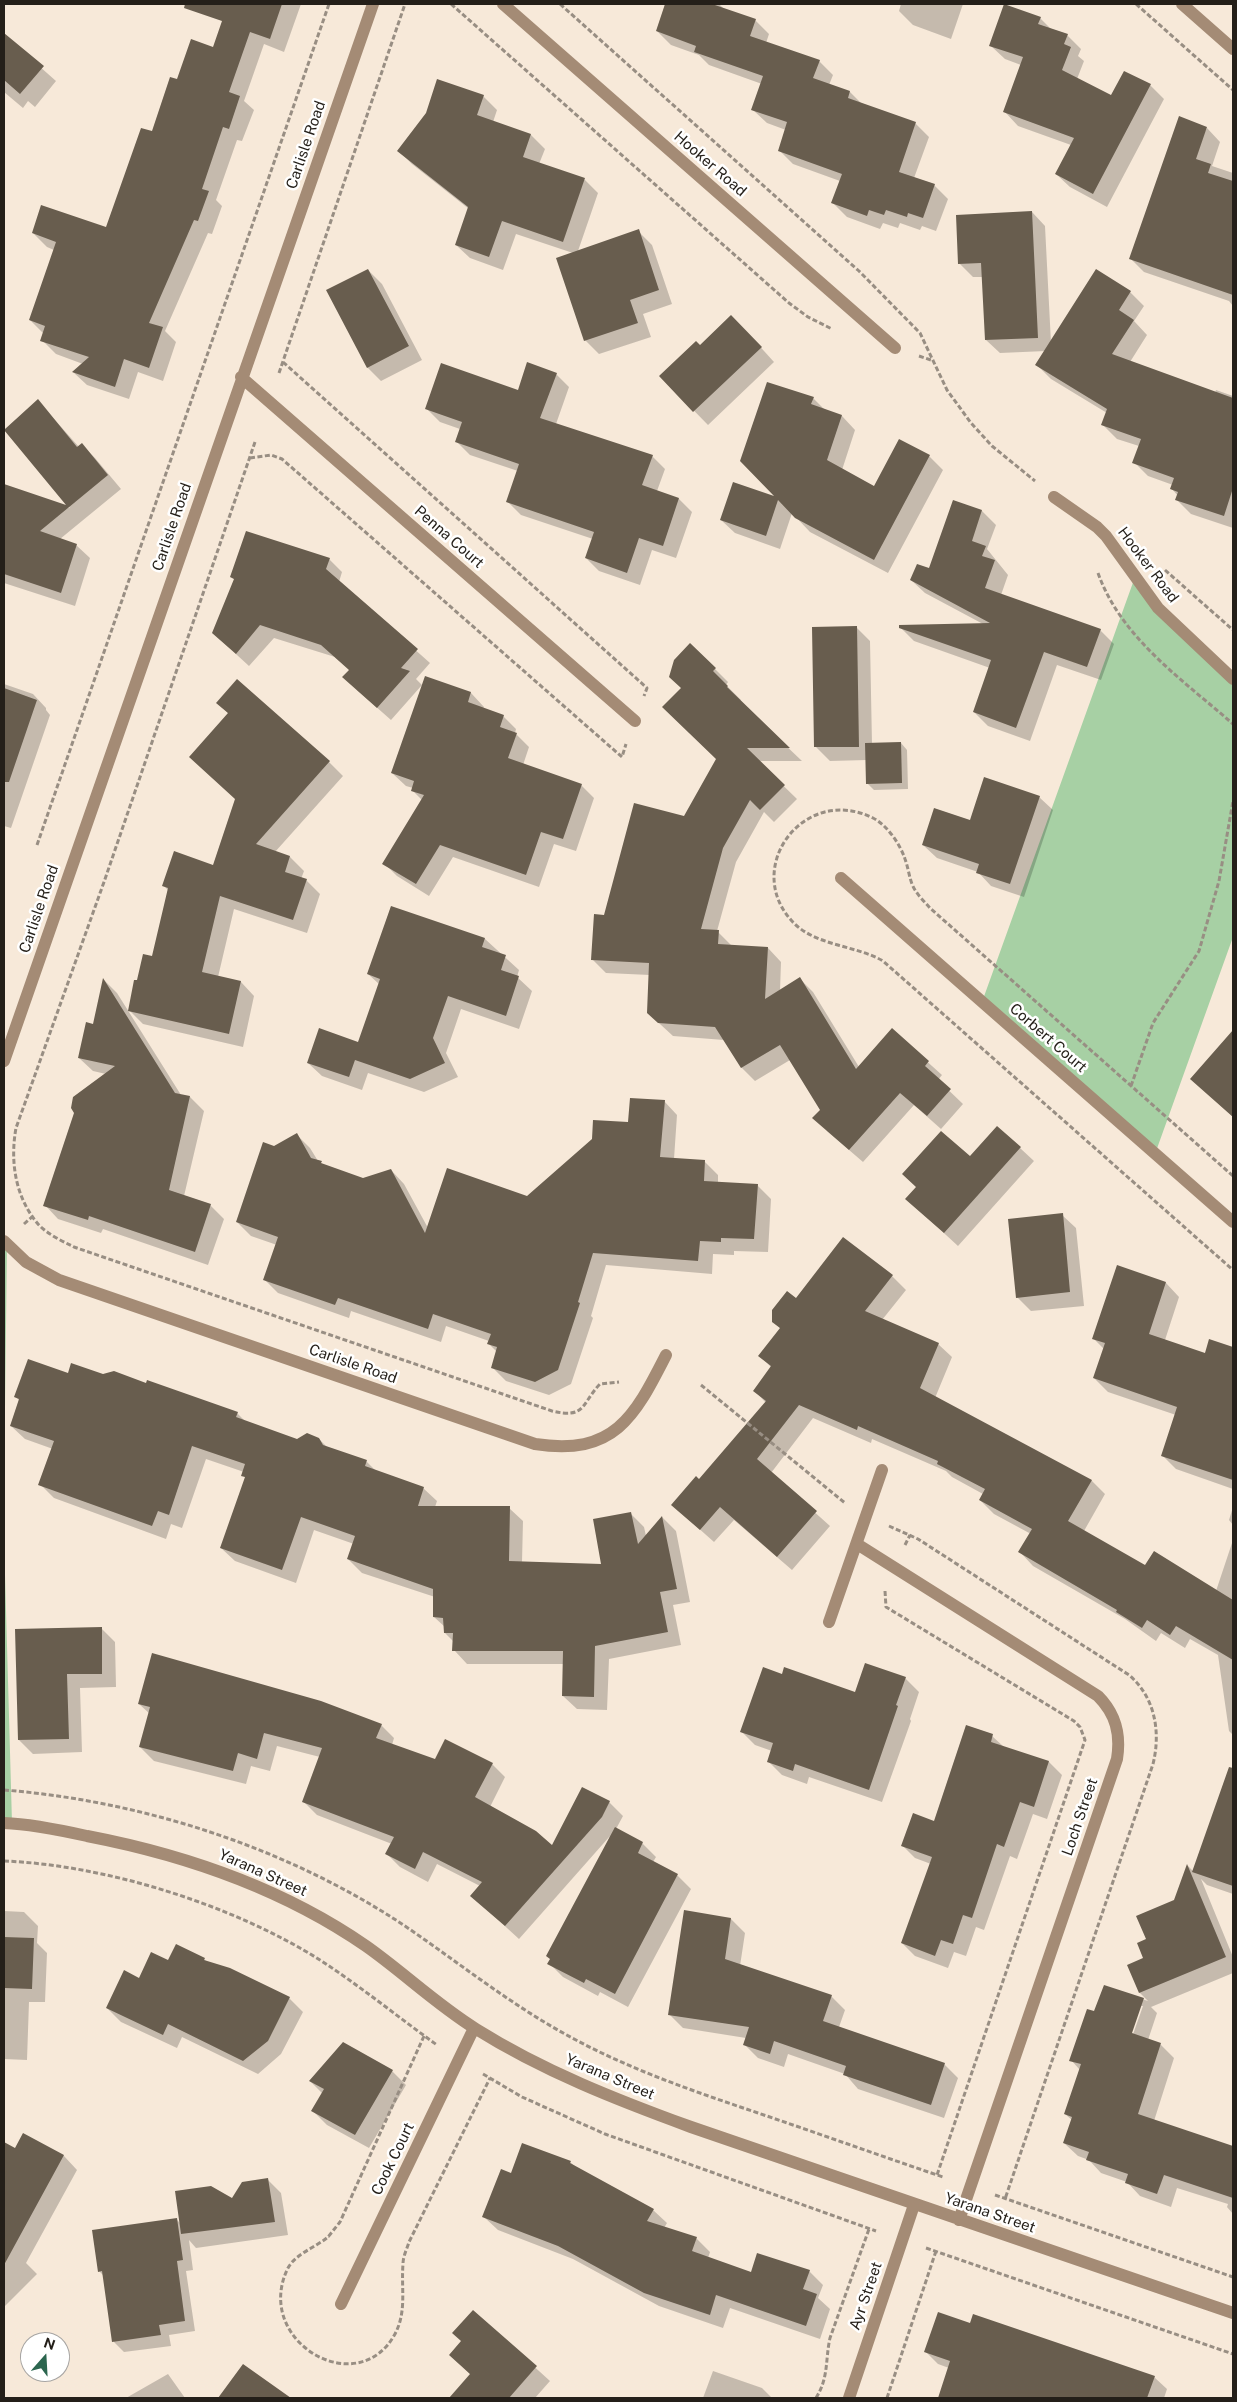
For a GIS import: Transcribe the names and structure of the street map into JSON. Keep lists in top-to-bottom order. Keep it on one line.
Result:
{"streets":{"street":["Carlisle Road","Hooker Road","Penna Court","Corbert Court","Loch Street","Yarana Street","Cook Court","Ayr Street"]},"crossings":[["Carlisle Road","Penna Court"],["Loch Street","Yarana Street"],["Yarana Street","Cook Court"],["Yarana Street","Ayr Street"]],"north":"top"}
